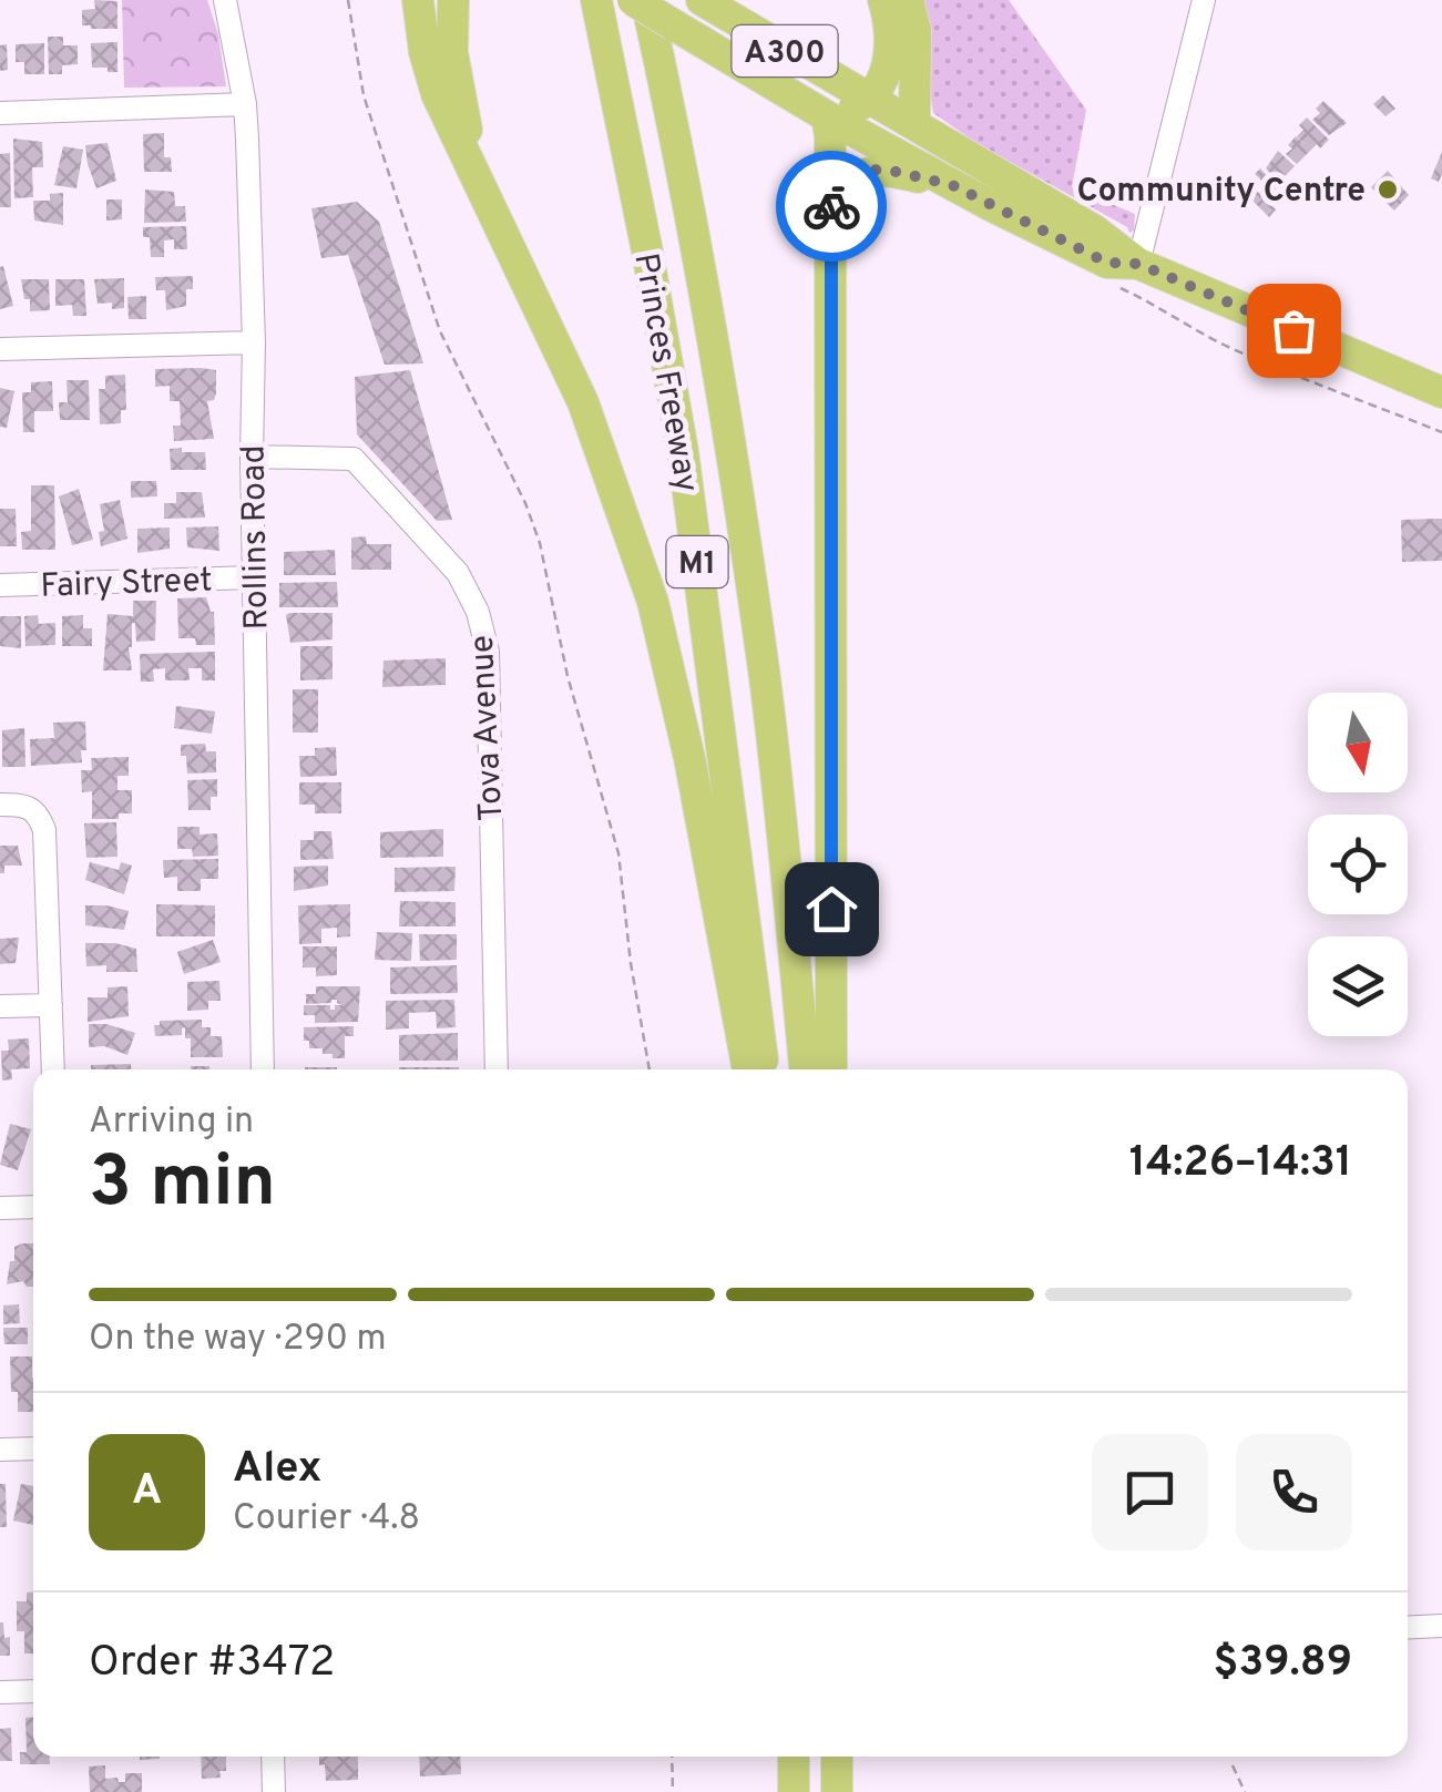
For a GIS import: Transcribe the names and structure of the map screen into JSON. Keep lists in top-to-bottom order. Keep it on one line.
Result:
{"streets":{"highway":["A300","Princes Freeway","M1"],"street":["Rollins Road","Fairy Street","Tova Avenue"]},"crossings":[["Rollins Road","Fairy Street"],["Rollins Road","Tova Avenue"]],"places":["Community Centre"],"north":"bottom","page":{"heading":["3 min","Arriving in","14:26–14:31"],"panel":["Alex","Courier · 4.8","Order #3472","$39.89"],"bar":"On the way · 290 m","round":"A"}}
